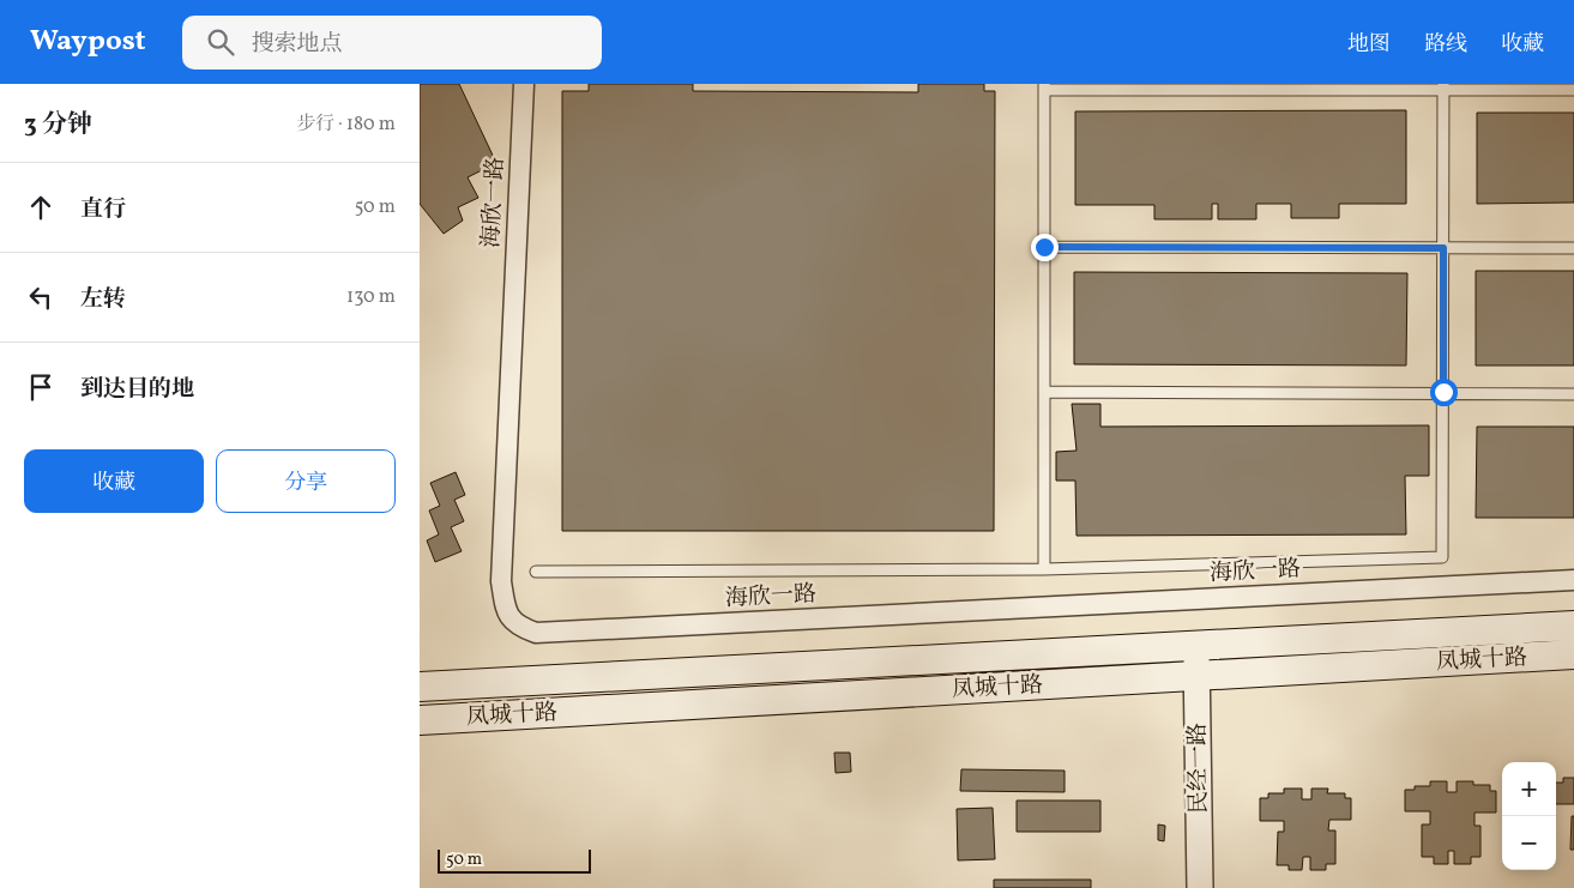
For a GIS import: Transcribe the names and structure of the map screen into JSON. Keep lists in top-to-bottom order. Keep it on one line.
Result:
{"streets":{"main road":["凤城十路"],"street":["海欣一路","民经一路"]},"crossings":[["凤城十路","民经一路"]],"scale_bar":"50 m","page":{"header":"Waypost","search":"搜索地点","nav":["地图","路线","收藏"],"heading":["3 分钟","步行 · 180 m"],"list":[["直行","50 m"],["左转","130 m"],"到达目的地"],"buttons":["收藏","分享"],"map_buttons":["+","−"],"scale":"50 m"}}
